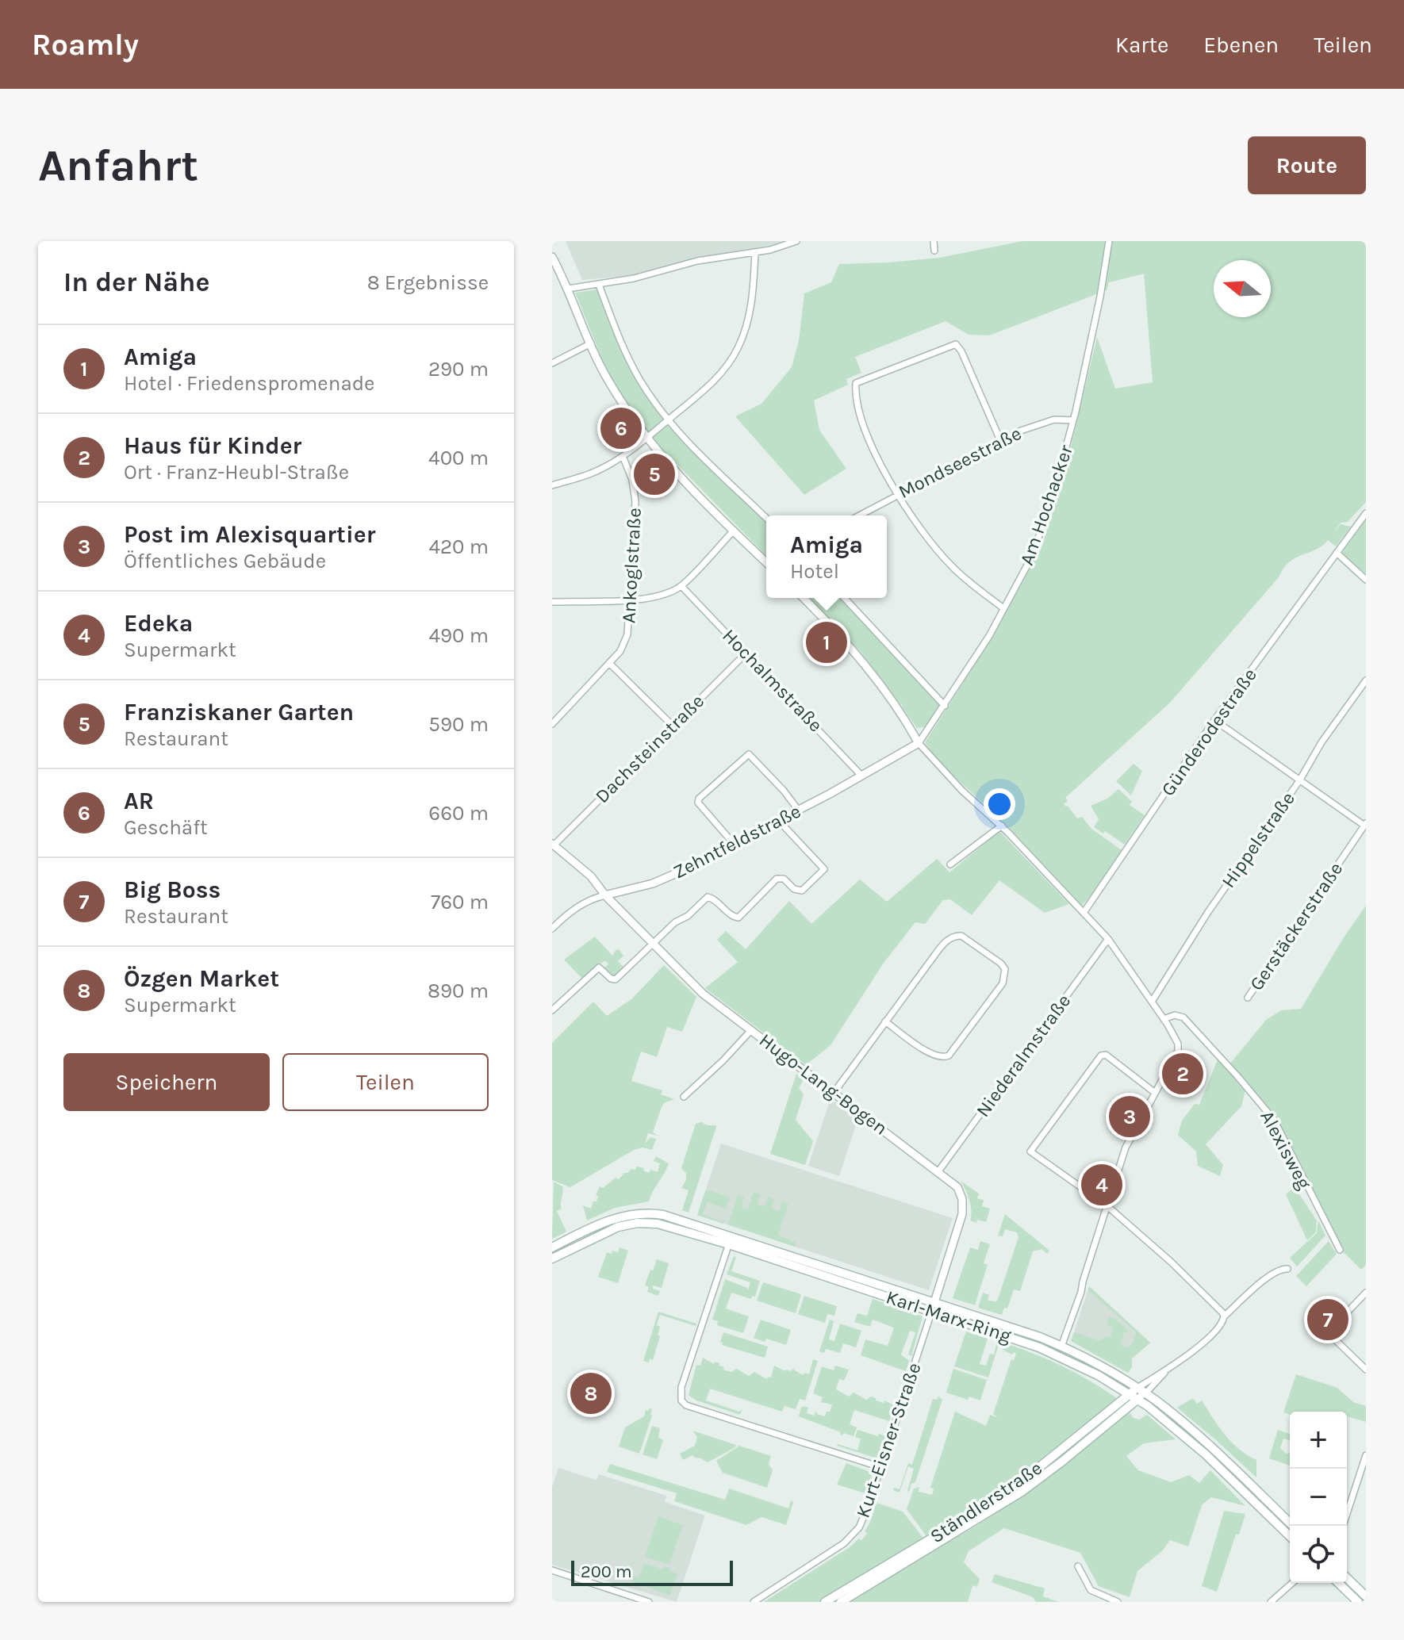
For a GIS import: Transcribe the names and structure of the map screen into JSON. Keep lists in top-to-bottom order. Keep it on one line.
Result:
{"streets":{"main road":["Karl-Marx-Ring","Ständlerstraße"],"street":["Mondseestraße","Am Hochacker","Ankoglstraße","Hochalmstraße","Günderodestraße","Dachsteinstraße","Hippelstraße","Zehntfeldstraße","Gerstäckerstraße","Niederalmstraße","Hugo-Lang-Bogen","Alexisweg","Kurt-Eisner-Straße"]},"crossings":[["Mondseestraße","Am Hochacker"],["Am Hochacker","Zehntfeldstraße"],["Hochalmstraße","Dachsteinstraße"],["Hochalmstraße","Zehntfeldstraße"],["Dachsteinstraße","Hugo-Lang-Bogen"],["Zehntfeldstraße","Hugo-Lang-Bogen"],["Niederalmstraße","Hugo-Lang-Bogen"],["Hugo-Lang-Bogen","Karl-Marx-Ring"],["Hugo-Lang-Bogen","Kurt-Eisner-Straße"],["Karl-Marx-Ring","Kurt-Eisner-Straße"],["Karl-Marx-Ring","Ständlerstraße"]],"scale_bar":"200 m","north":"left","page":{"header":"Roamly","nav":["Karte","Ebenen","Teilen"],"buttons":["Route",["Speichern","Teilen"]],"title":"Anfahrt","heading":["In der Nähe","8 Ergebnisse"],"list":[{"mark":"1","name":"Amiga","note":"Hotel · Friedenspromenade","value":"290 m"},{"mark":"2","name":"Haus für Kinder","note":"Ort · Franz-Heubl-Straße","value":"400 m"},{"mark":"3","name":"Post im Alexisquartier","note":"Öffentliches Gebäude","value":"420 m"},{"mark":"4","name":"Edeka","note":"Supermarkt","value":"490 m"},{"mark":"5","name":"Franziskaner Garten","note":"Restaurant","value":"590 m"},{"mark":"6","name":"AR","note":"Geschäft","value":"660 m"},{"mark":"7","name":"Big Boss","note":"Restaurant","value":"760 m"},{"mark":"8","name":"Özgen Market","note":"Supermarkt","value":"890 m"}],"pins":["6","5","1","2","3","4","7","8"],"popup":["Amiga","Hotel"],"map_buttons":["+","−"],"scale":"200 m"}}
